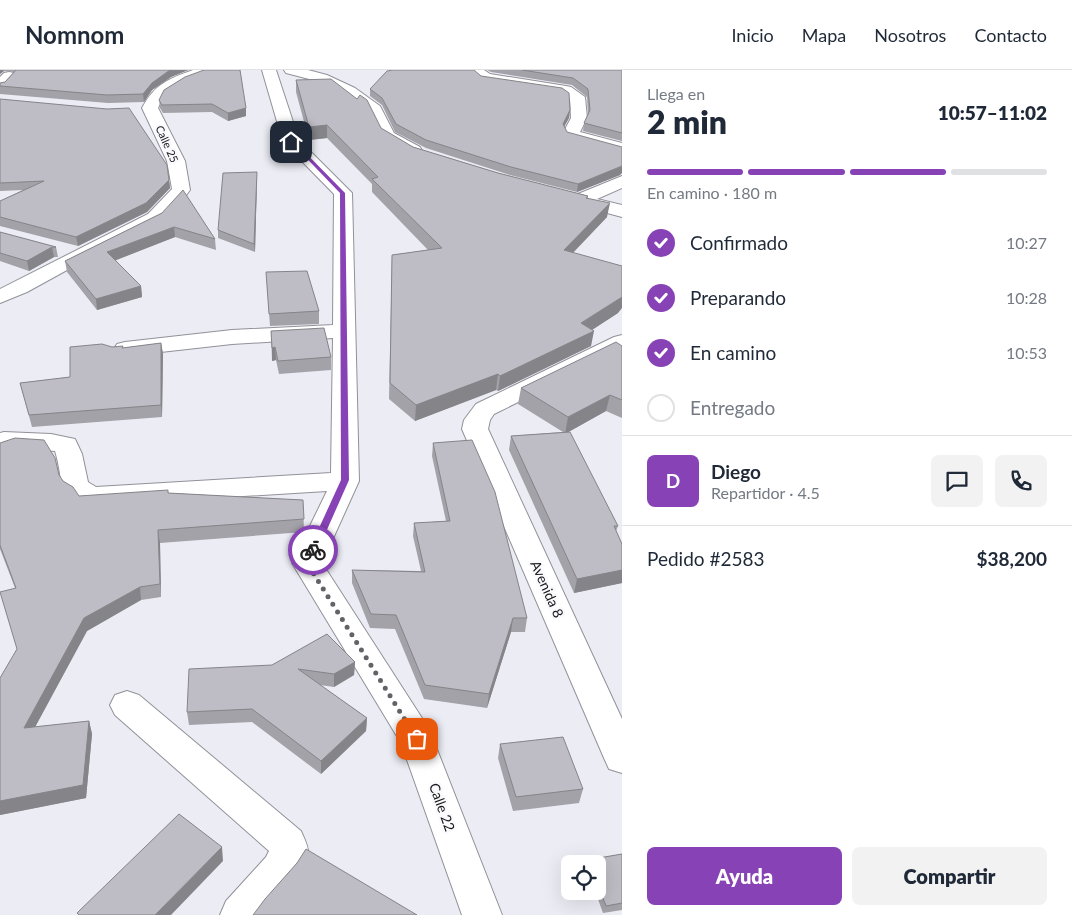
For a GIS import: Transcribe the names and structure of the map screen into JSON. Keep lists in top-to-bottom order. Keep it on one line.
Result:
{"streets":{"street":["Calle 25","Avenida 8","Calle 22"]},"page":{"header":"Nomnom","nav":["Inicio","Mapa","Nosotros","Contacto"],"heading":["2 min","Llega en","10:57–11:02"],"panel":["Diego","Repartidor · 4.5","Pedido #2583","$38,200"],"bar":"En camino · 180 m","list":[["Confirmado","10:27"],["Preparando","10:28"],["En camino","10:53"],"Entregado"],"round":"D","buttons":["Ayuda","Compartir"]}}
